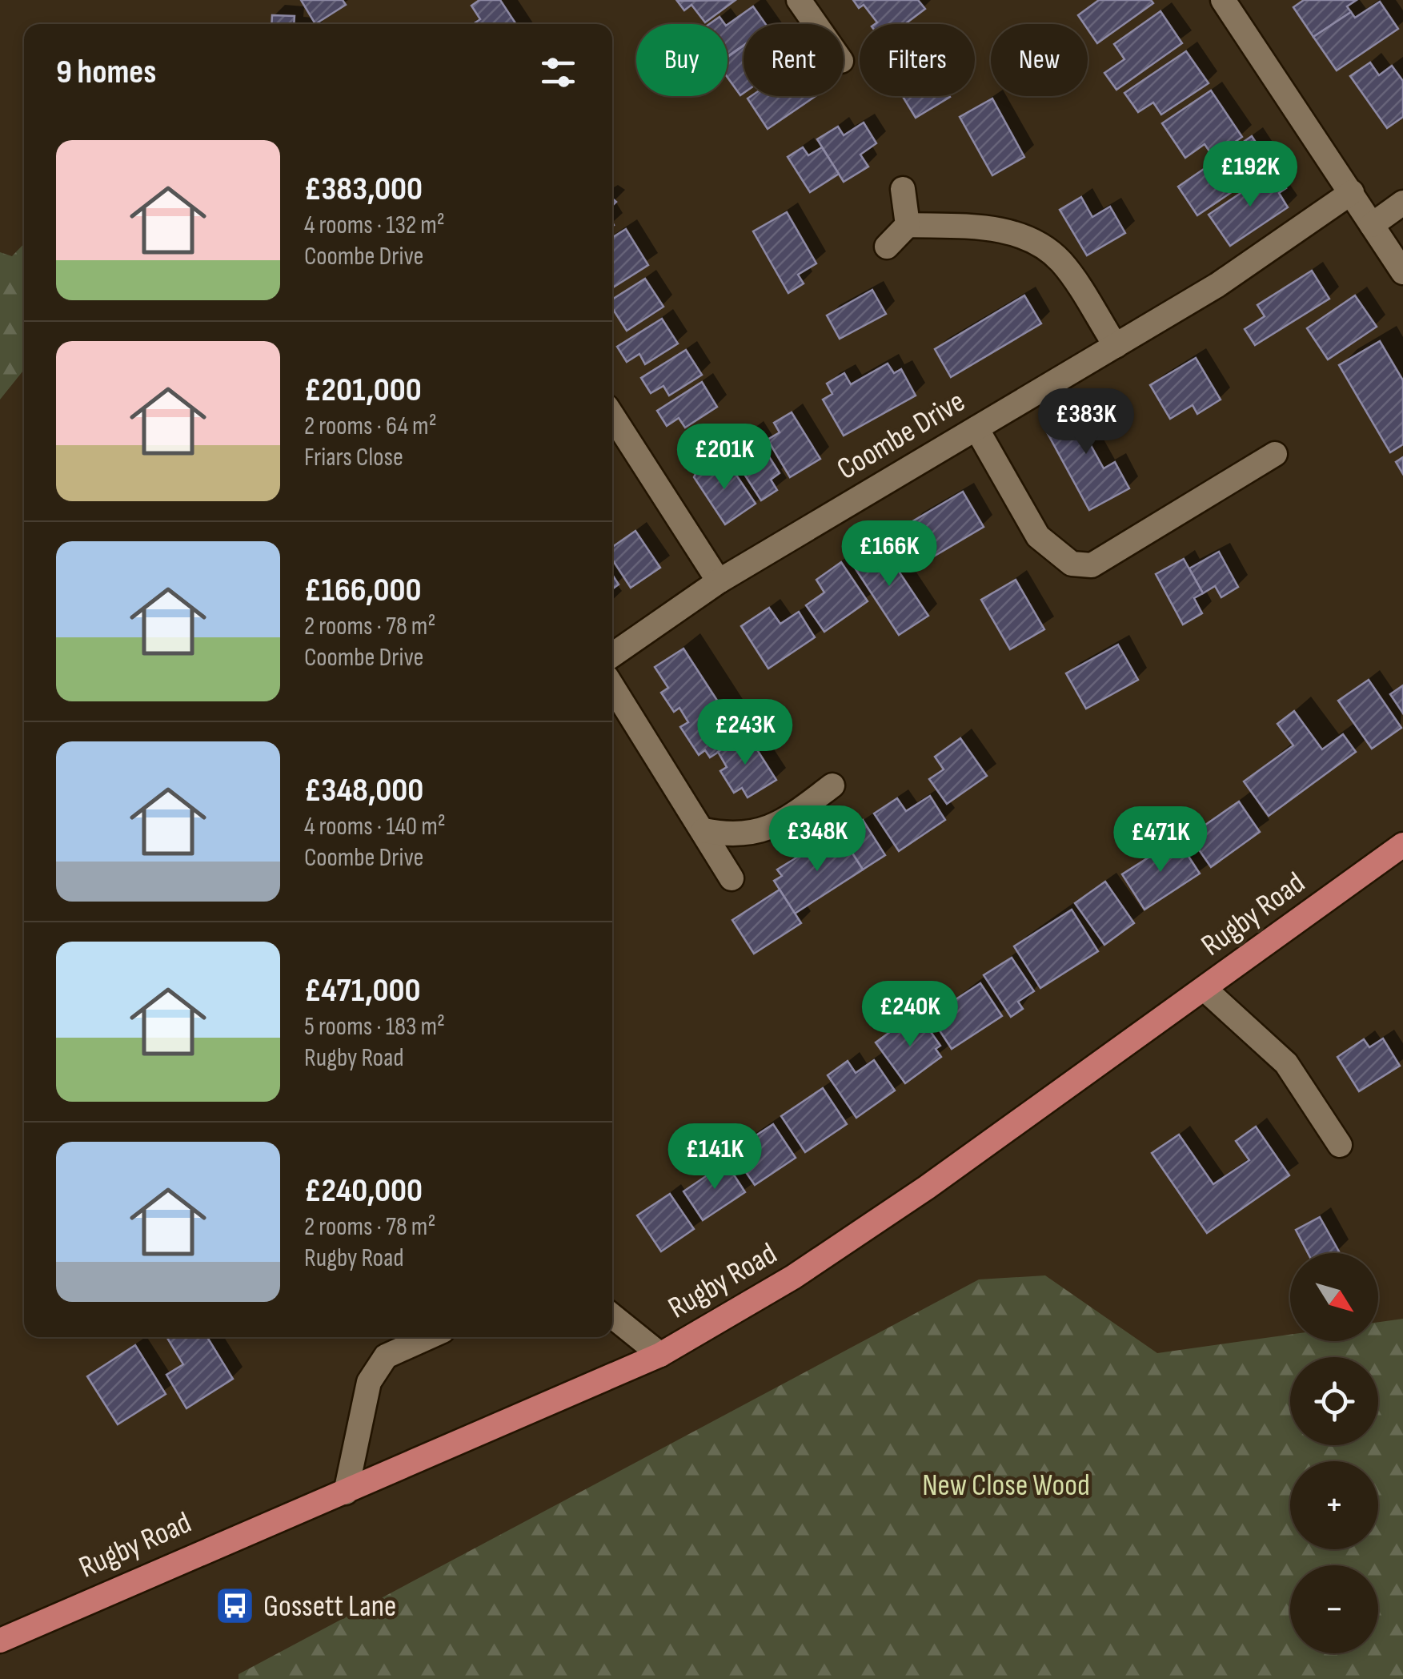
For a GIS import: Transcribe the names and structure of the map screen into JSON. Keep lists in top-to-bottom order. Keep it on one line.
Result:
{"streets":{"main road":["Rugby Road"],"street":["Coombe Drive"]},"parks":["New Close Wood"],"places":{"bus stop":["Gossett Lane"]},"north":"bottom right","page":{"chip":["Buy","Rent","Filters","New"],"heading":"9 homes","list":[{"name":"£383,000","note":"4 rooms · 132 m² · Coombe Drive"},{"name":"£201,000","note":"2 rooms · 64 m² · Friars Close"},{"name":"£166,000","note":"2 rooms · 78 m² · Coombe Drive"},{"name":"£348,000","note":"4 rooms · 140 m² · Coombe Drive"},{"name":"£471,000","note":"5 rooms · 183 m² · Rugby Road"},{"name":"£240,000","note":"2 rooms · 78 m² · Rugby Road"}],"price":["£192K","£383K","£201K","£166K","£243K","£348K","£471K","£240K","£141K"],"map_buttons":["+","−"]}}
